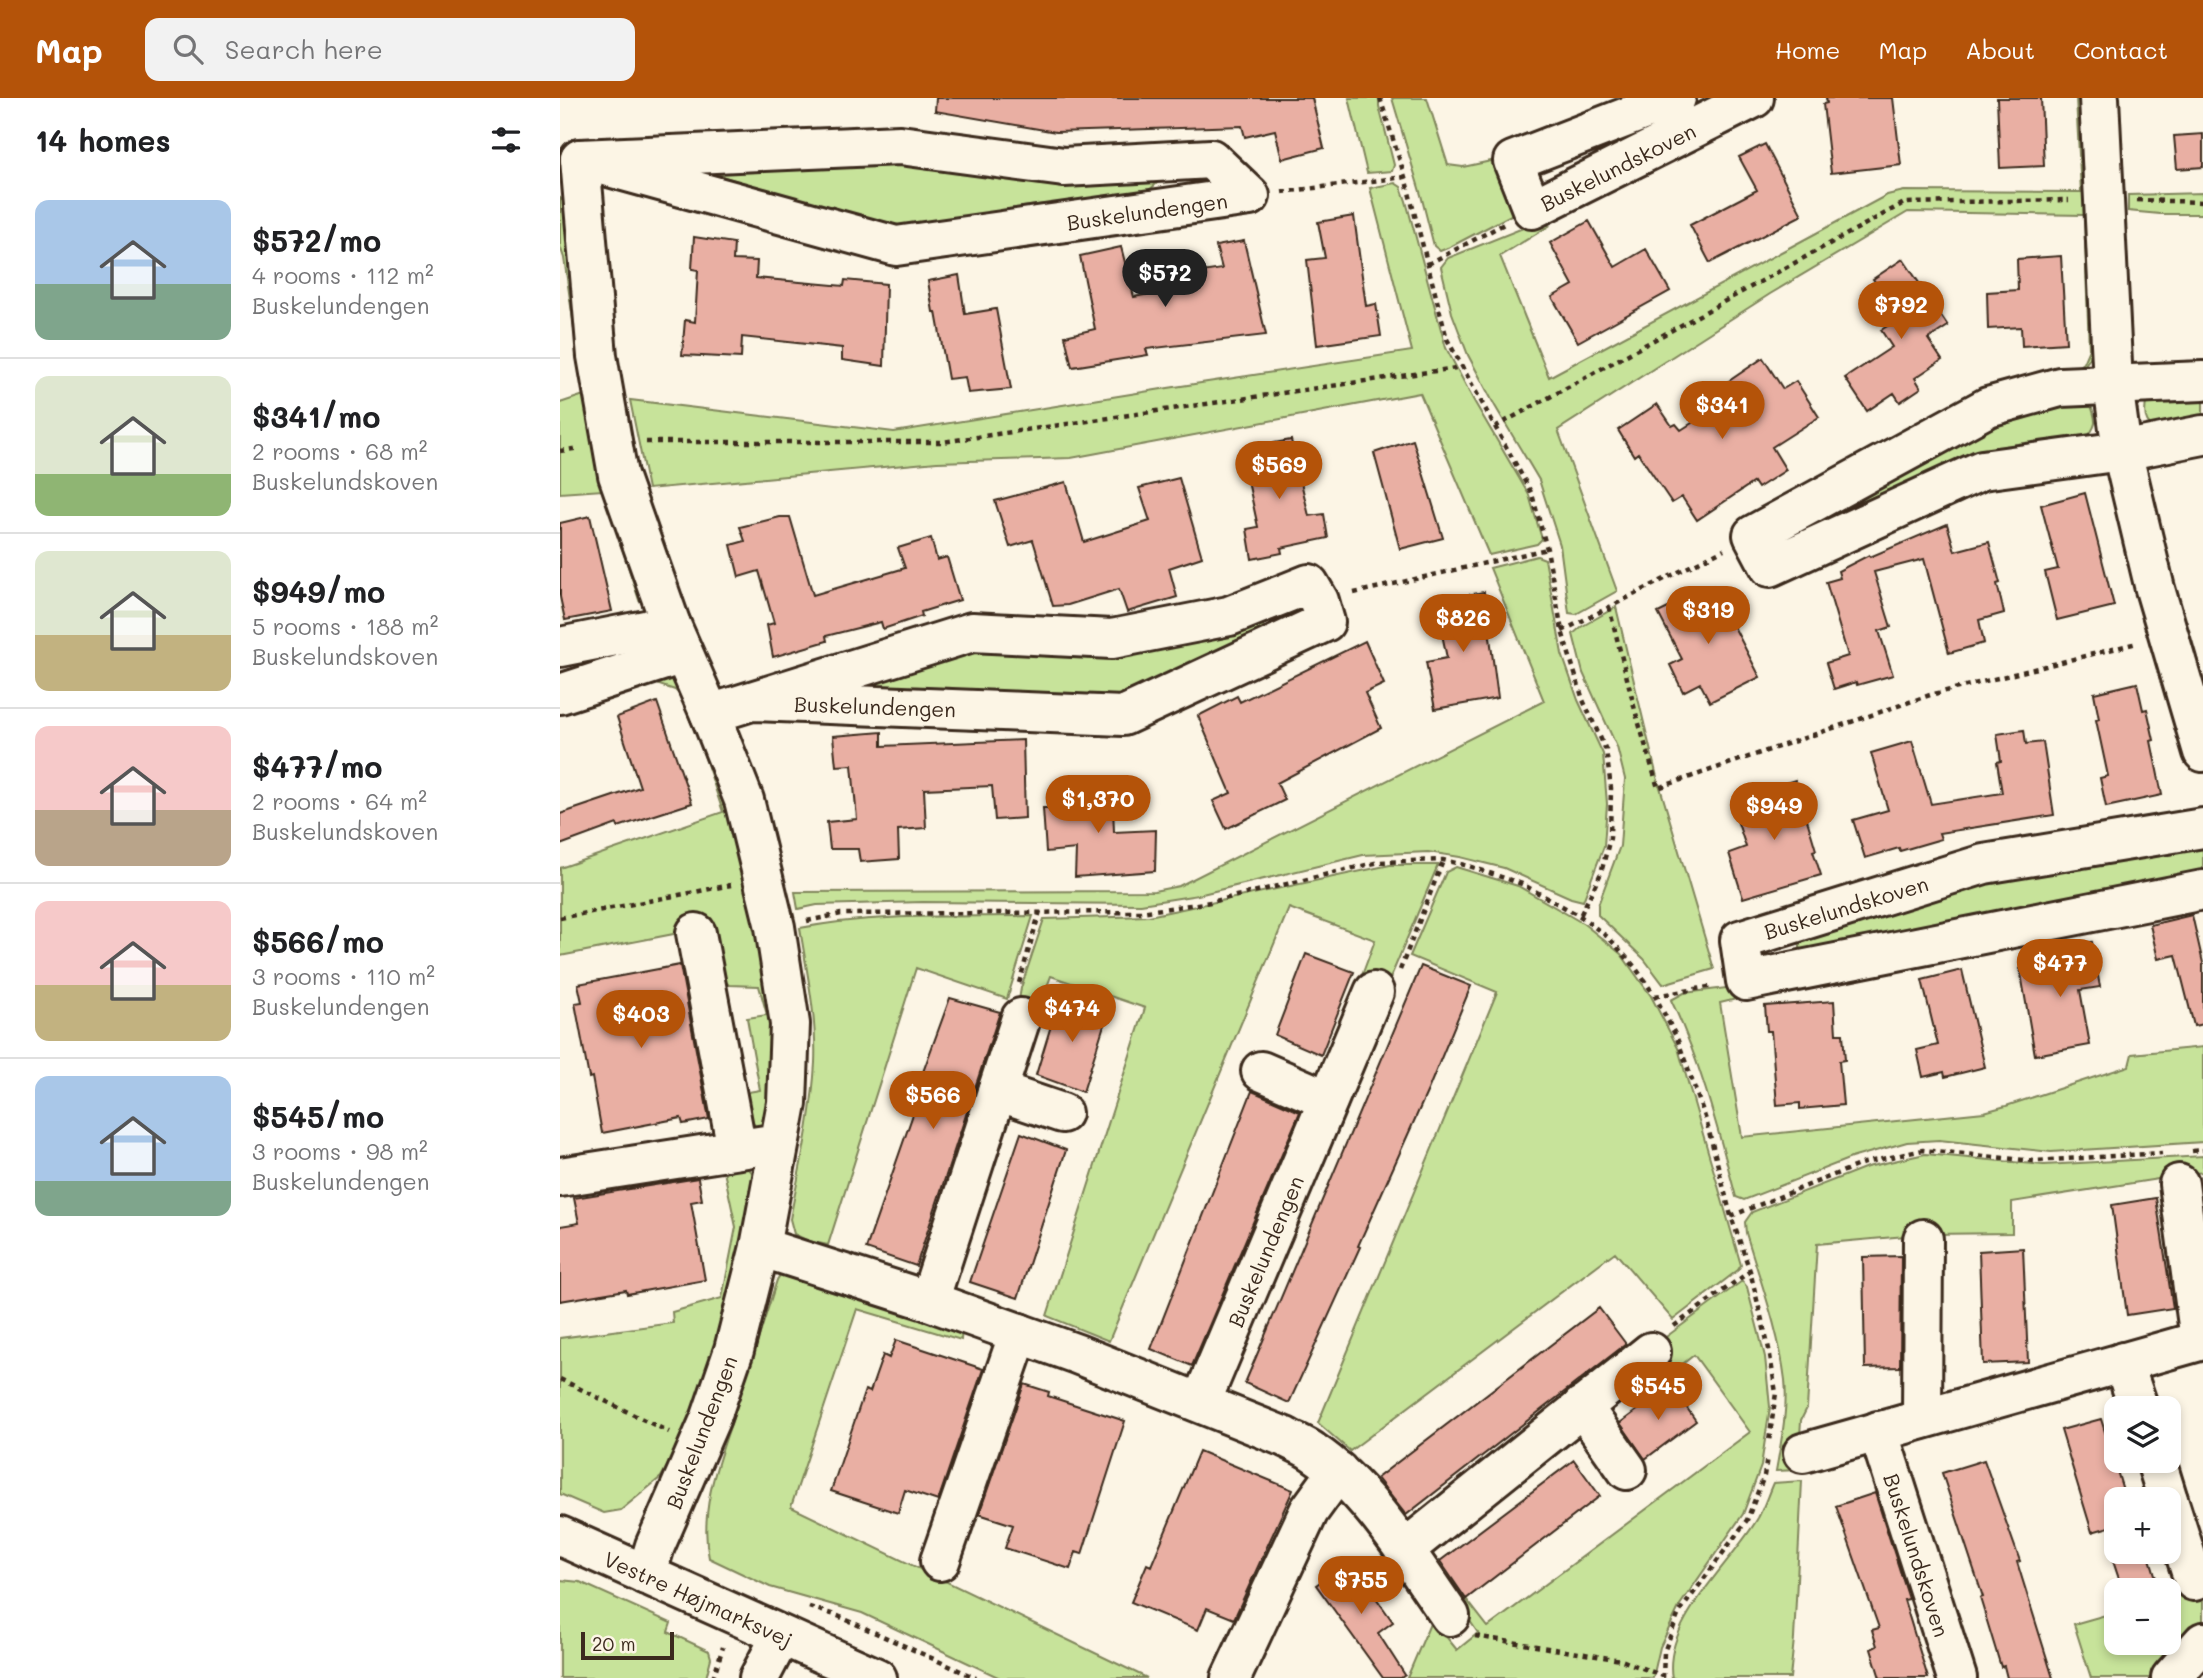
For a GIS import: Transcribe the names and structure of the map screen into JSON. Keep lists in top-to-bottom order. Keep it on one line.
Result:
{"streets":{"street":["Buskelundskoven","Buskelundengen","Vestre Højmarksvej"]},"crossings":[["Buskelundengen","Vestre Højmarksvej"]],"scale_bar":"20 m","page":{"header":"Map","search":"Search here","nav":["Home","Map","About","Contact"],"heading":"14 homes","list":[{"name":"$572/mo","note":"4 rooms · 112 m² · Buskelundengen"},{"name":"$341/mo","note":"2 rooms · 68 m² · Buskelundskoven"},{"name":"$949/mo","note":"5 rooms · 188 m² · Buskelundskoven"},{"name":"$477/mo","note":"2 rooms · 64 m² · Buskelundskoven"},{"name":"$566/mo","note":"3 rooms · 110 m² · Buskelundengen"},{"name":"$545/mo","note":"3 rooms · 98 m² · Buskelundengen"}],"price":["$572","$792","$341","$569","$319","$826","$1,370","$949","$477","$474","$403","$566","$545","$755"],"map_buttons":["+","−"],"scale":"20 m"}}
